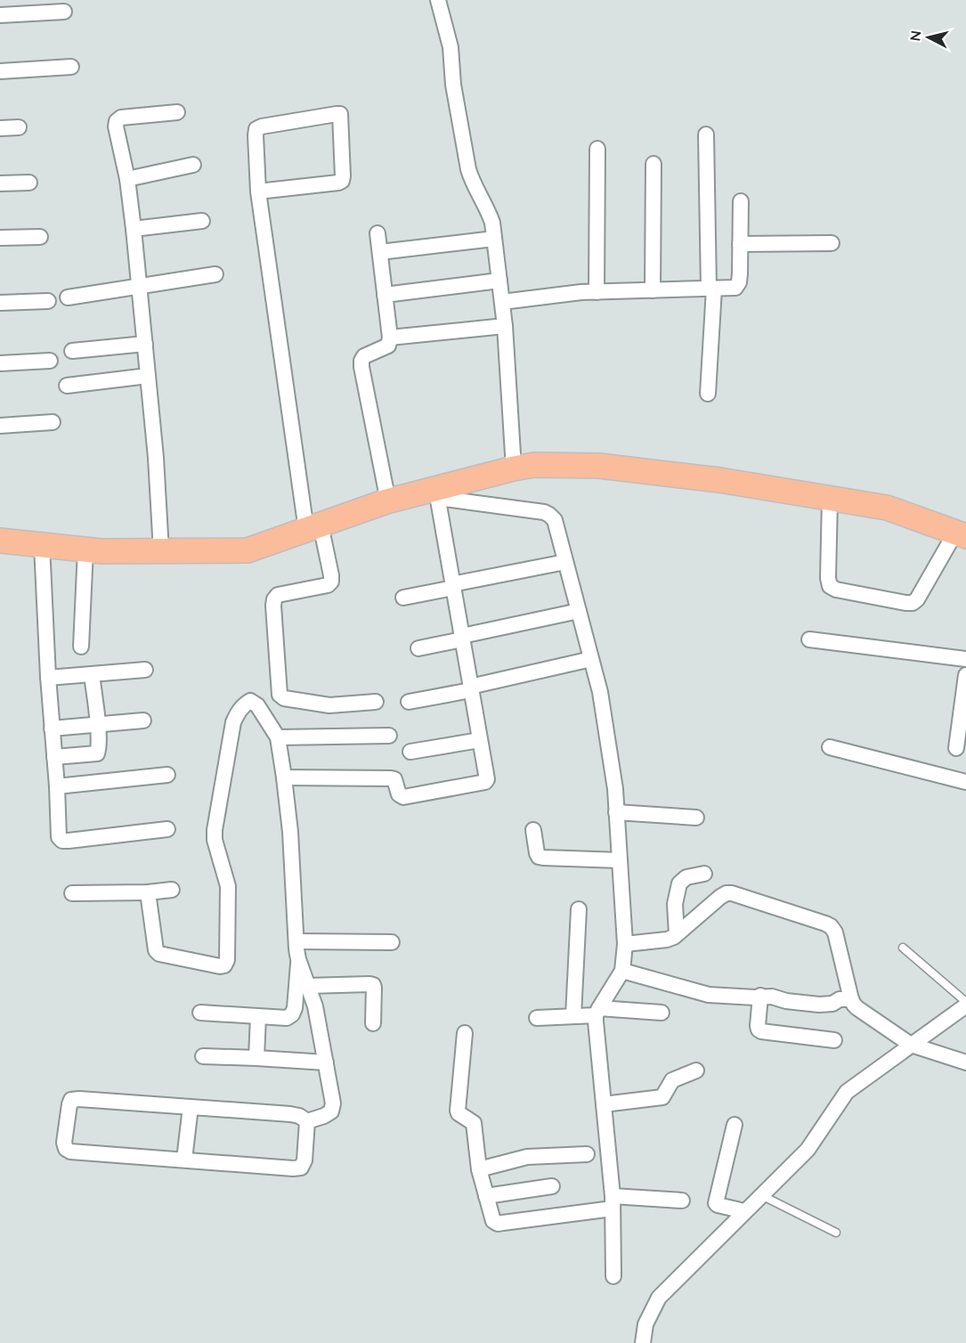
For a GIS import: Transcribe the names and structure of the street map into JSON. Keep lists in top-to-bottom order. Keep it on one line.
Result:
{"north":"left"}
